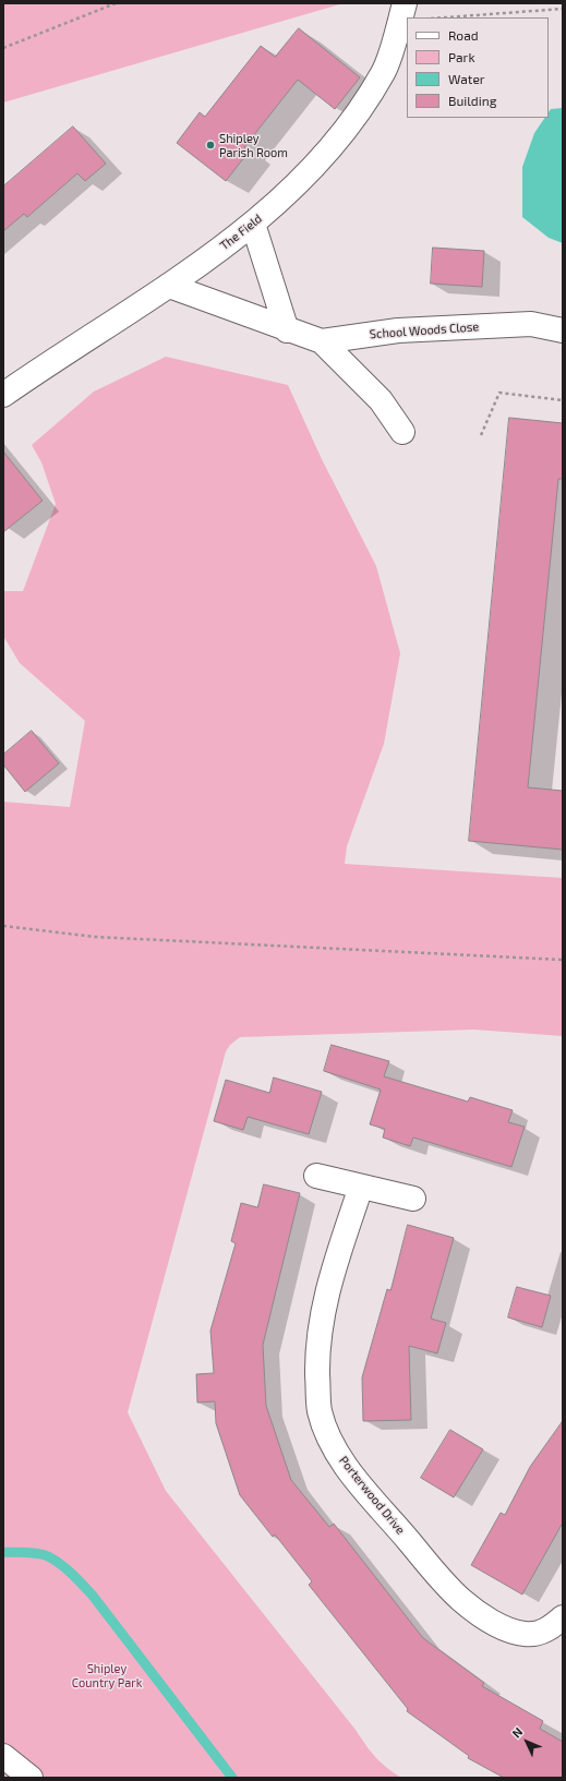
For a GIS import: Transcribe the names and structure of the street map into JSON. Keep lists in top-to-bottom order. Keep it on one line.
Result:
{"streets":{"street":["The Field","School Woods Close","Porterwood Drive"]},"crossings":[["The Field","School Woods Close"]],"parks":["Shipley Country Park"],"places":["Shipley Parish Room"],"legend":["Road","Park","Water","Building"],"north":"top left"}
